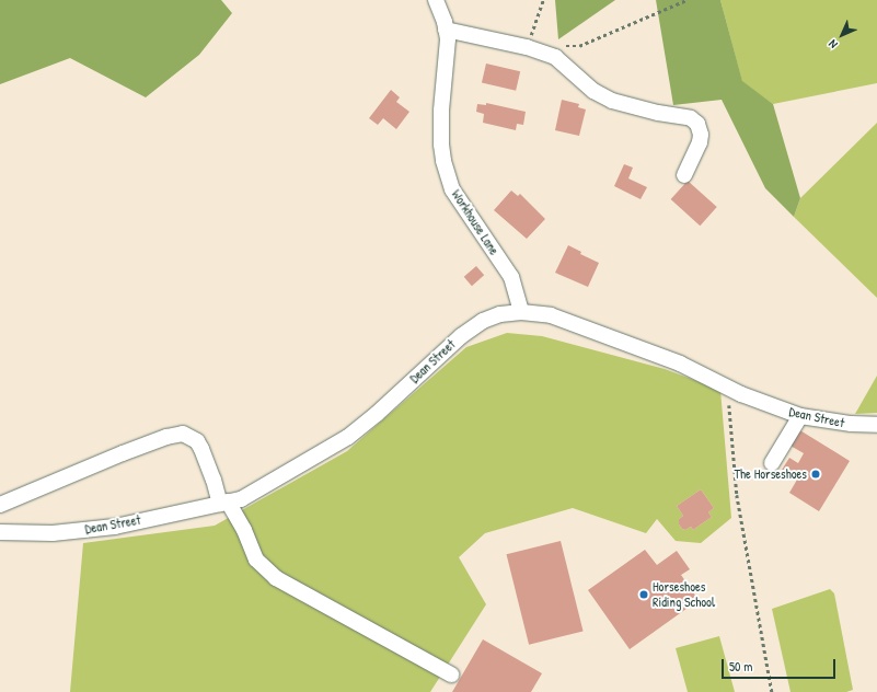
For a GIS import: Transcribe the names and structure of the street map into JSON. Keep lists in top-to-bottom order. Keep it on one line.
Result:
{"streets":{"street":["Workhouse Lane","Dean Street"]},"crossings":[["Workhouse Lane","Dean Street"]],"places":["The Horseshoes","Horseshoes Riding School"],"scale_bar":"50 m","north":"bottom left"}
